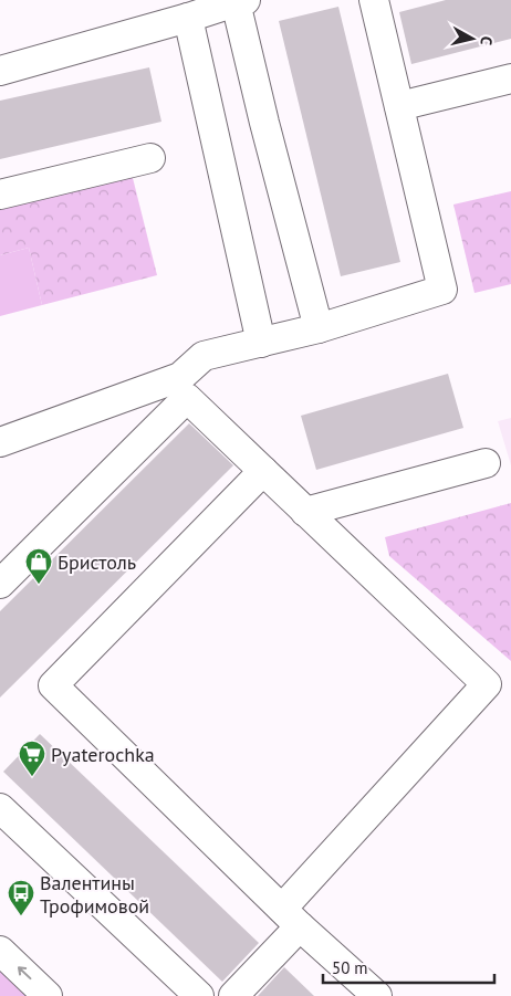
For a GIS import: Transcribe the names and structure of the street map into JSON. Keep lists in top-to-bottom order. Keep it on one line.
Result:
{"places":{"shop":["Бристоль"],"supermarket":["Pyaterochka"],"bus stop":["Валентины Трофимовой"]},"scale_bar":"50 m","north":"right"}
